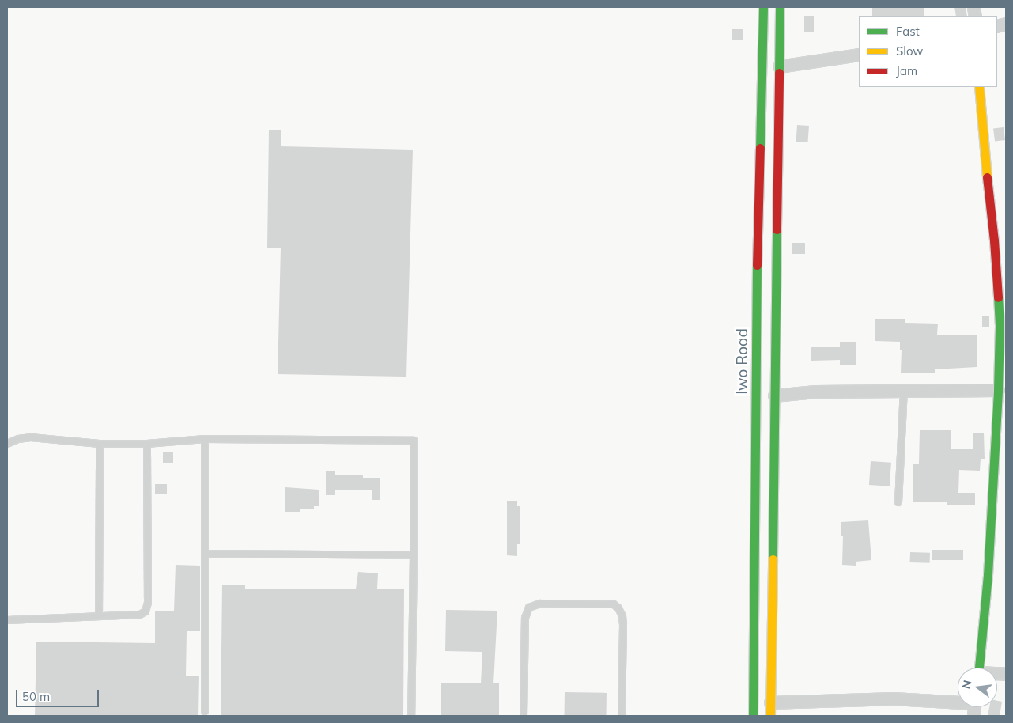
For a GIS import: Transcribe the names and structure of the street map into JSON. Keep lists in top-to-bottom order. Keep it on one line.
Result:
{"streets":{"main road":["Iwo Road"]},"legend":["Fast","Slow","Jam"],"scale_bar":"50 m","north":"left"}
